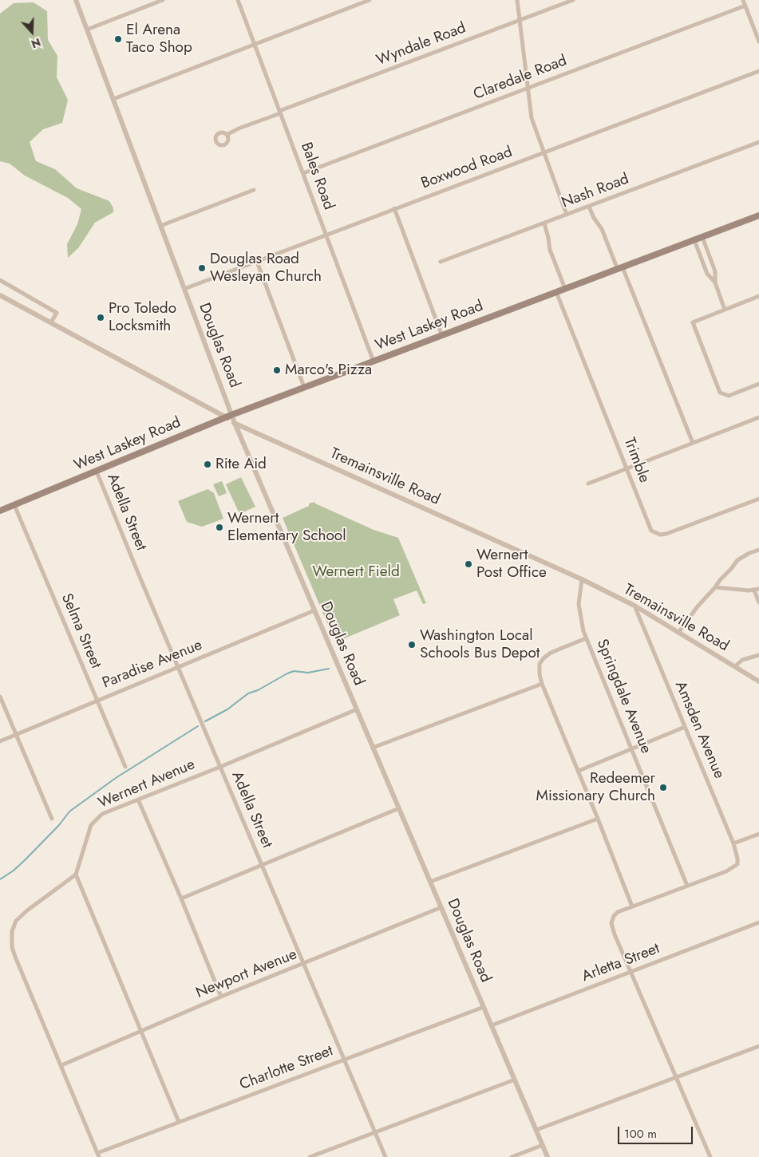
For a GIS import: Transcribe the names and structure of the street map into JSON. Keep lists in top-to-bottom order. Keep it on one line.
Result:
{"streets":{"main road":["West Laskey Road"],"street":["Wyndale Road","Claredale Road","Boxwood Road","Bales Road","Nash Road","Douglas Road","Trimble","Tremainsville Road","Adella Street","Selma Street","Paradise Avenue","Springdale Avenue","Amsden Avenue","Wernert Avenue","Arletta Street","Newport Avenue","Charlotte Street"]},"crossings":[["Wyndale Road","Bales Road"],["Claredale Road","Bales Road"],["Boxwood Road","Bales Road"],["Boxwood Road","Douglas Road"],["Bales Road","West Laskey Road"],["West Laskey Road","Douglas Road"],["West Laskey Road","Trimble"],["West Laskey Road","Adella Street"],["West Laskey Road","Selma Street"],["Douglas Road","Tremainsville Road"],["Douglas Road","Paradise Avenue"],["Douglas Road","Wernert Avenue"],["Douglas Road","Arletta Street"],["Douglas Road","Newport Avenue"],["Douglas Road","Charlotte Street"],["Tremainsville Road","Springdale Avenue"],["Tremainsville Road","Amsden Avenue"],["Adella Street","Paradise Avenue"],["Adella Street","Wernert Avenue"],["Adella Street","Newport Avenue"],["Adella Street","Charlotte Street"],["Selma Street","Paradise Avenue"],["Springdale Avenue","Amsden Avenue"]],"parks":["Wernert Field"],"places":["El Arena Taco Shop","Douglas Road Wesleyan Church","Pro Toledo Locksmith","Marco's Pizza","Rite Aid","Wernert Elementary School","Wernert Post Office","Washington Local Schools Bus Depot","Redeemer Missionary Church"],"scale_bar":"100 m","north":"bottom"}
